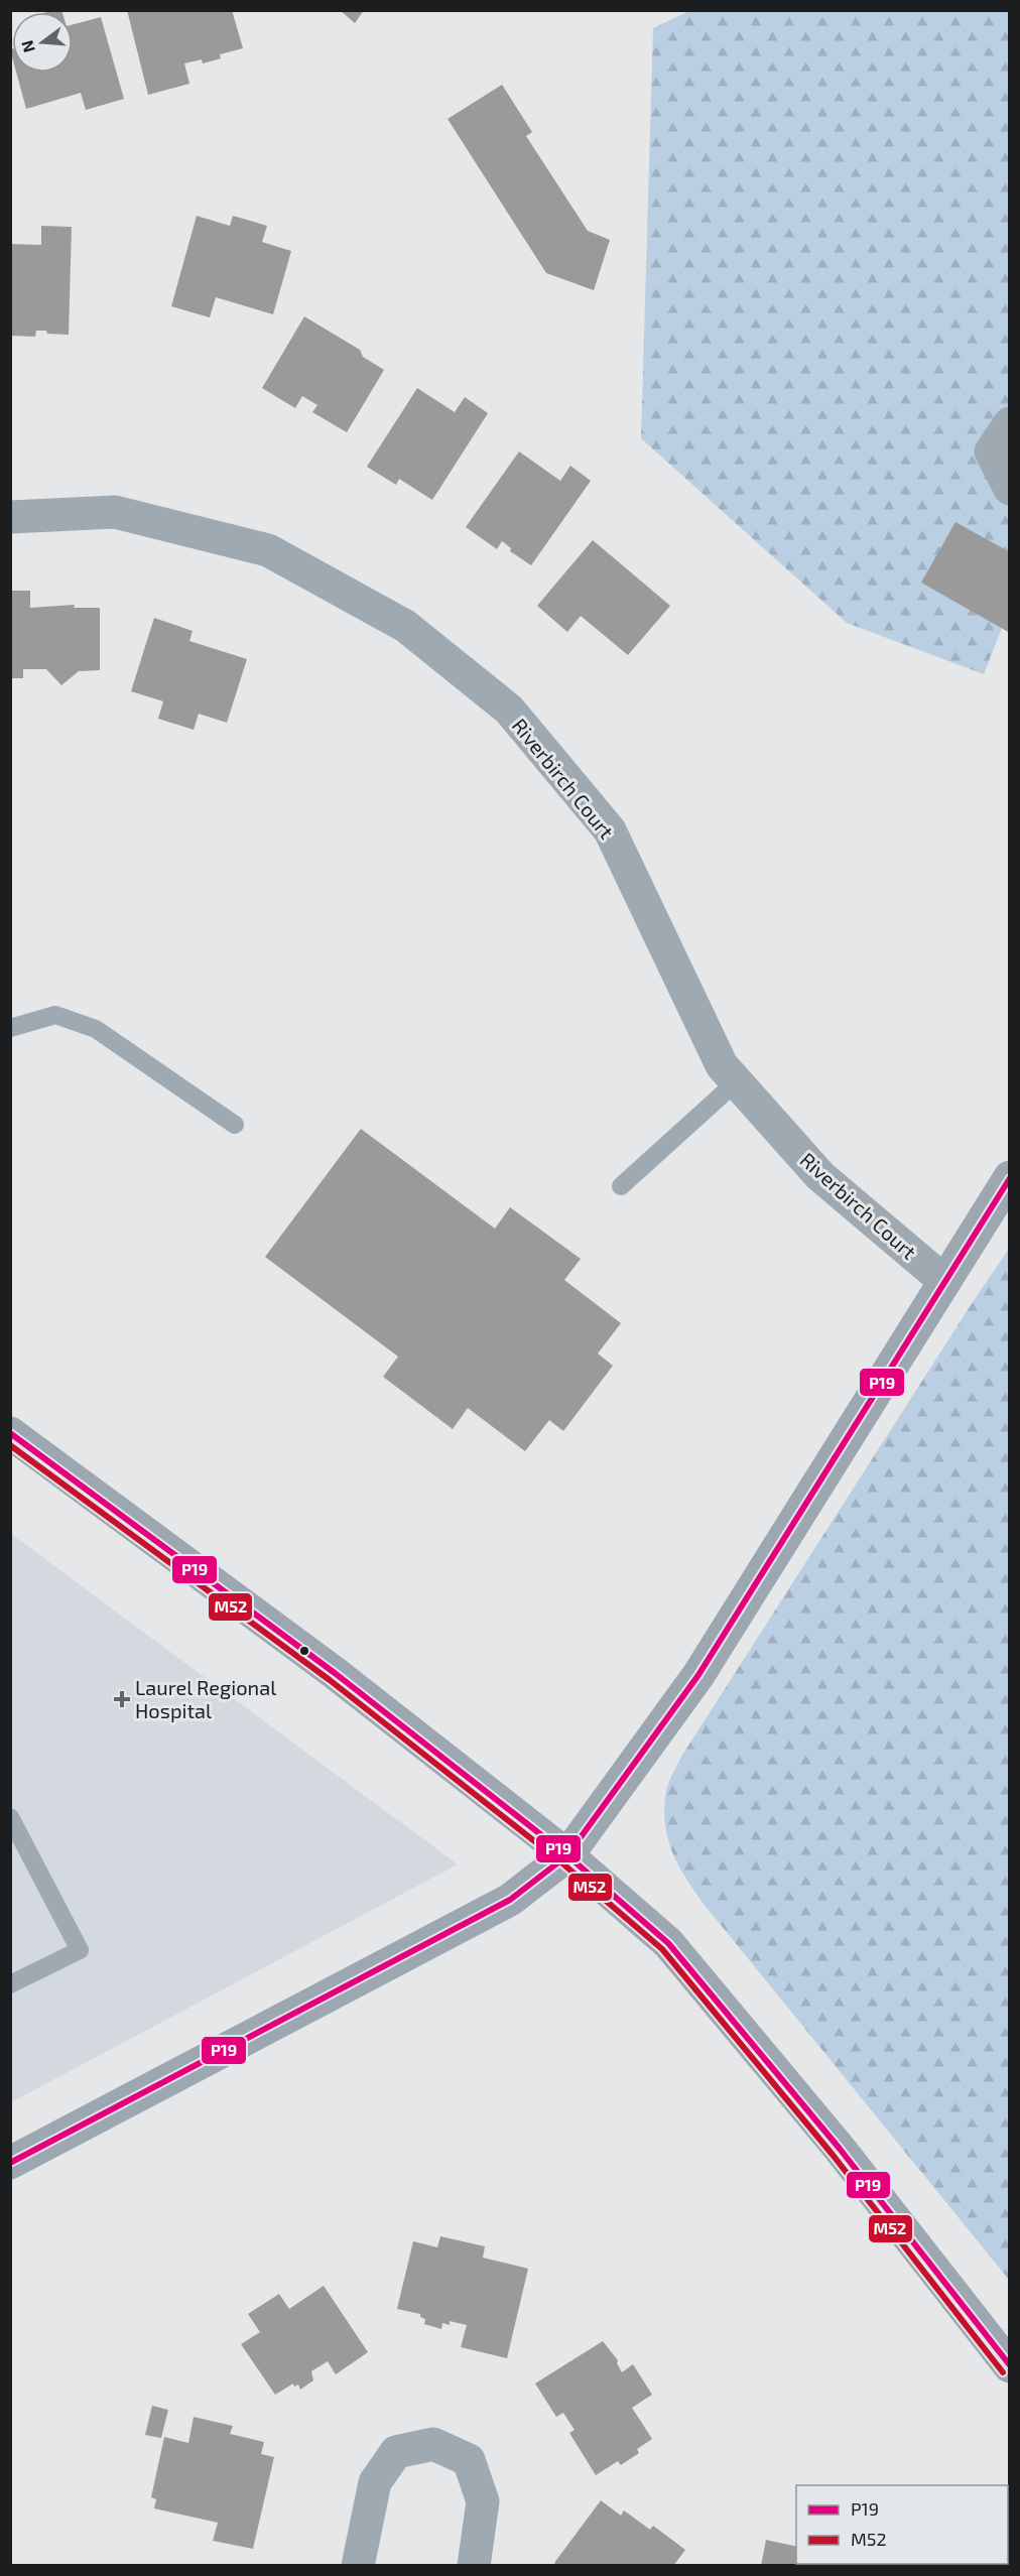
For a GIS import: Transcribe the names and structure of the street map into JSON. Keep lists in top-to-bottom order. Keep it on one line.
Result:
{"streets":{"street":["Riverbirch Court"]},"places":{"health":["Laurel Regional Hospital"]},"lines":["transit line P19","transit line M52"],"legend":["P19","M52"],"north":"left"}
